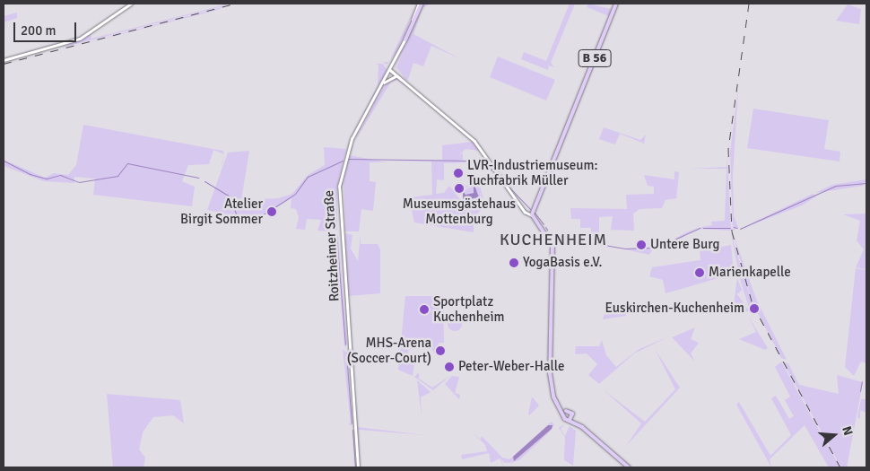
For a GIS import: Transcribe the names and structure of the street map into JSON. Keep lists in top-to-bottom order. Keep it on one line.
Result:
{"streets":{"main road":["B 56"],"street":["Roitzheimer Straße"]},"districts":["KUCHENHEIM"],"places":["LVR-Industriemuseum: Tuchfabrik Müller","Museumsgästehaus Mottenburg","Atelier Birgit Sommer","Untere Burg","YogaBasis e.V.","Marienkapelle","Euskirchen-Kuchenheim","Sportplatz Kuchenheim","MHS-Arena (Soccer-Court)","Peter-Weber-Halle"],"scale_bar":"200 m","north":"right"}
